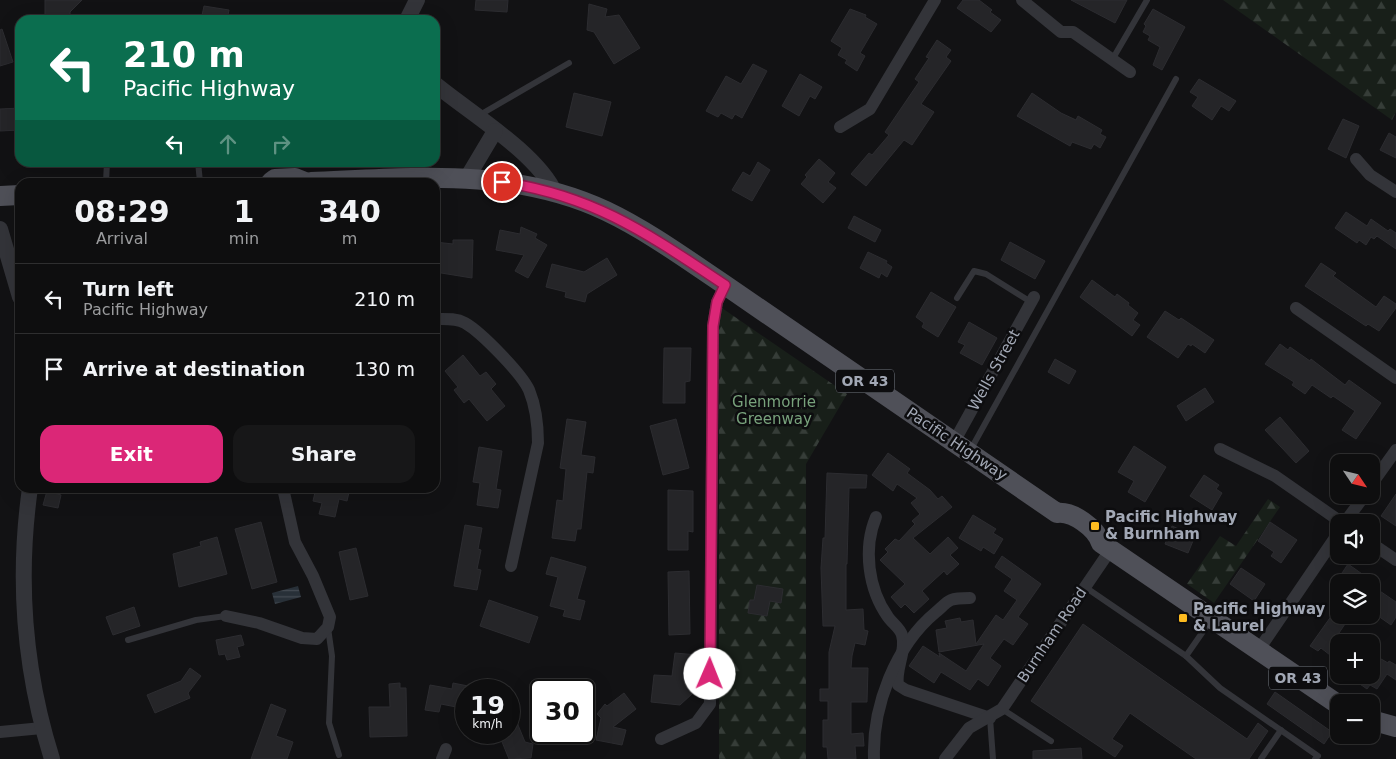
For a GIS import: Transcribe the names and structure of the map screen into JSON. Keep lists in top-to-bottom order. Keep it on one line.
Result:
{"streets":{"main road":["OR 43","Pacific Highway"],"street":["Wells Street","Burnham Road"]},"crossings":[["Wells Street","Pacific Highway"],["Pacific Highway","Burnham Road"]],"parks":["Glenmorrie Greenway"],"places":{"transit":["Pacific Highway & Burnham","Pacific Highway & Laurel"]},"north":"bottom right","page":{"turn":["210 m","Pacific Highway"],"eta":["08:29","Arrival","1","min","340","m"],"list":[{"name":"Turn left","note":"Pacific Highway","value":"210 m"},{"name":"Arrive at destination","value":"130 m"}],"buttons":["Exit","Share"],"map_buttons":["+","−"],"speed":"19 km/h","limit":"30"}}
